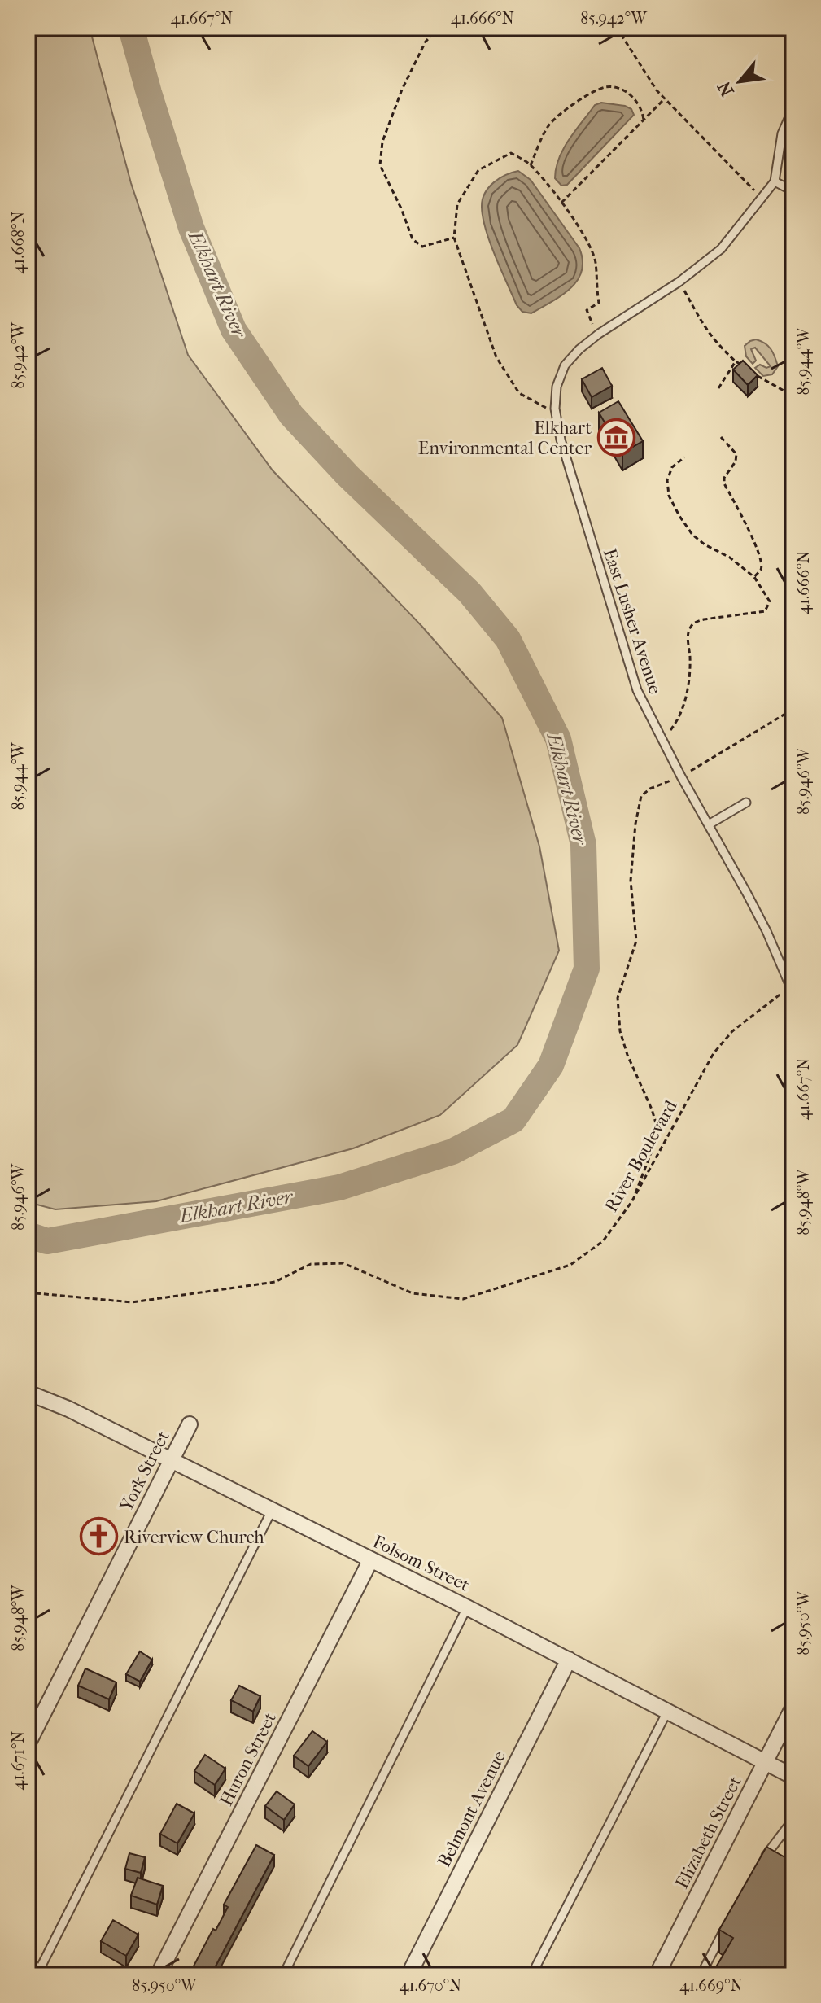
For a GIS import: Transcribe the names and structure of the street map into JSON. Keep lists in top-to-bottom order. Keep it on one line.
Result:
{"streets":{"street":["York Street","Folsom Street","Huron Street","Belmont Avenue","Elizabeth Street"],"lane":["East Lusher Avenue"],"path":["River Boulevard"]},"crossings":[["East Lusher Avenue","River Boulevard"],["York Street","Folsom Street"],["Folsom Street","Huron Street"],["Folsom Street","Belmont Avenue"],["Folsom Street","Elizabeth Street"]],"water":["Elkhart River"],"places":{"museum":["Elkhart Environmental Center"],"church":["Riverview Church"]},"north":"bottom left","coordinates":["41.667°N","41.666°N","85.942°W","41.668°N","85.944°W","85.946°W","85.948°W","85.950°W","41.671°N","41.670°N","41.669°N"]}
